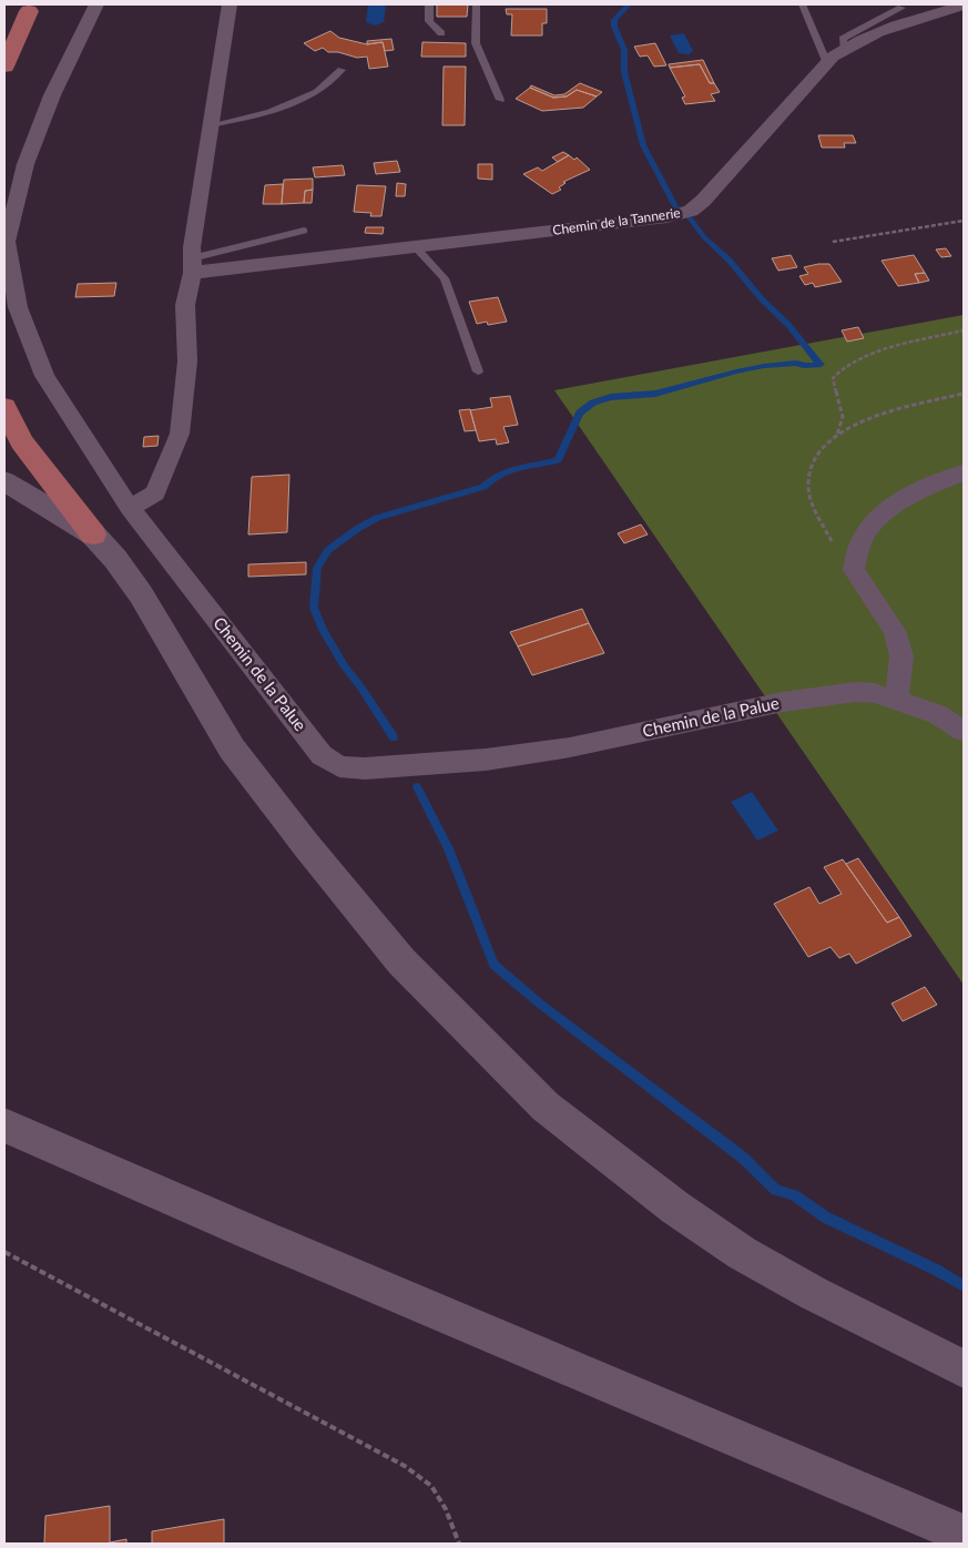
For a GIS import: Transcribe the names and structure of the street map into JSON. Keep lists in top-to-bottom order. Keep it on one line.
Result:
{"streets":{"street":["Chemin de la Tannerie","Chemin de la Palue"]}}
